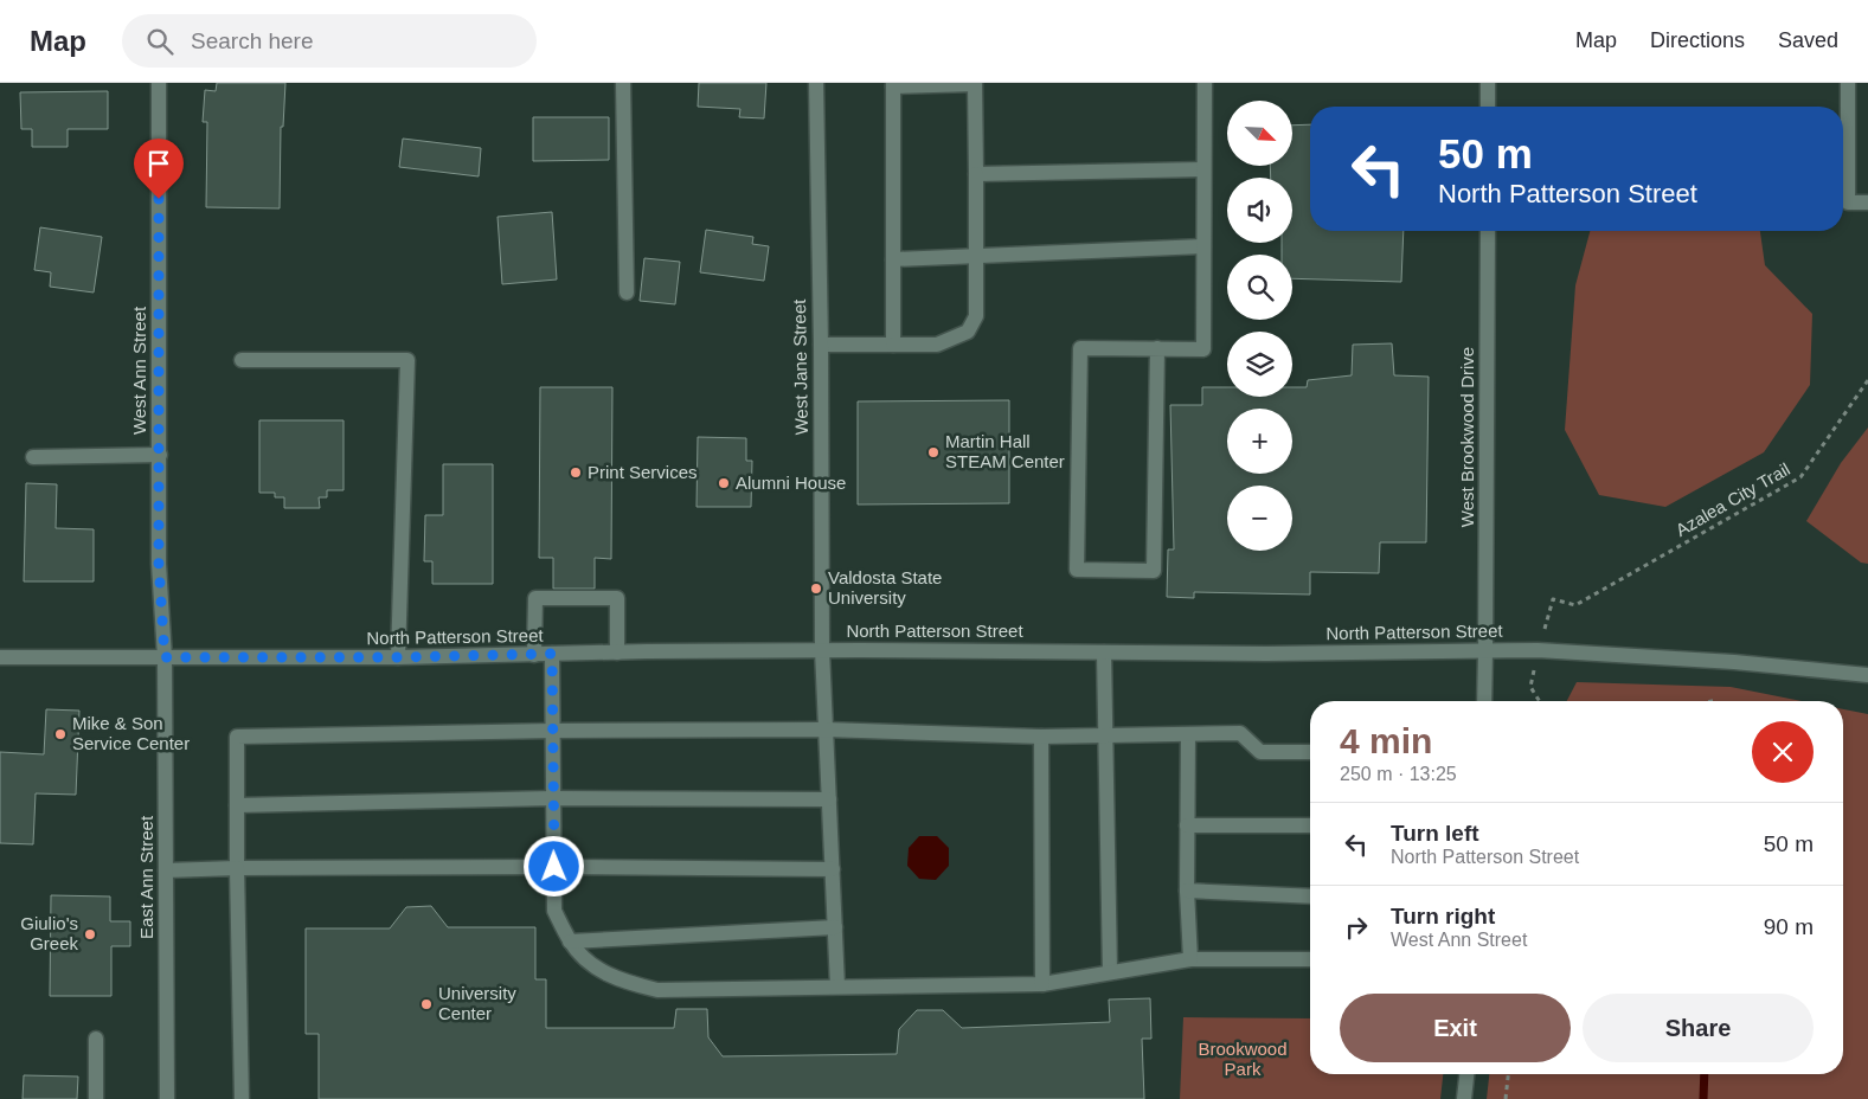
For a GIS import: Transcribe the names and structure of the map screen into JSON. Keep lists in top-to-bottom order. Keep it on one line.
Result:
{"streets":{"main road":["West Jane Street","West Ann Street","West Brookwood Drive","North Patterson Street","East Ann Street"],"path":["Azalea City Trail"]},"crossings":[["West Jane Street","North Patterson Street"],["West Ann Street","North Patterson Street"],["West Ann Street","East Ann Street"],["West Brookwood Drive","North Patterson Street"],["North Patterson Street","East Ann Street"]],"parks":["Brookwood Park"],"places":["Martin Hall STEAM Center","Print Services","Alumni House","Valdosta State University","Mike & Son Service Center","Giulio's Greek","University Center"],"north":"bottom right","page":{"header":"Map","search":"Search here","nav":["Map","Directions","Saved"],"map_buttons":["+","−"],"turn":["50 m","North Patterson Street"],"heading":["4 min","250 m · 13:25"],"list":[{"name":"Turn left","note":"North Patterson Street","value":"50 m"},{"name":"Turn right","note":"West Ann Street","value":"90 m"}],"buttons":["Exit","Share"]}}
